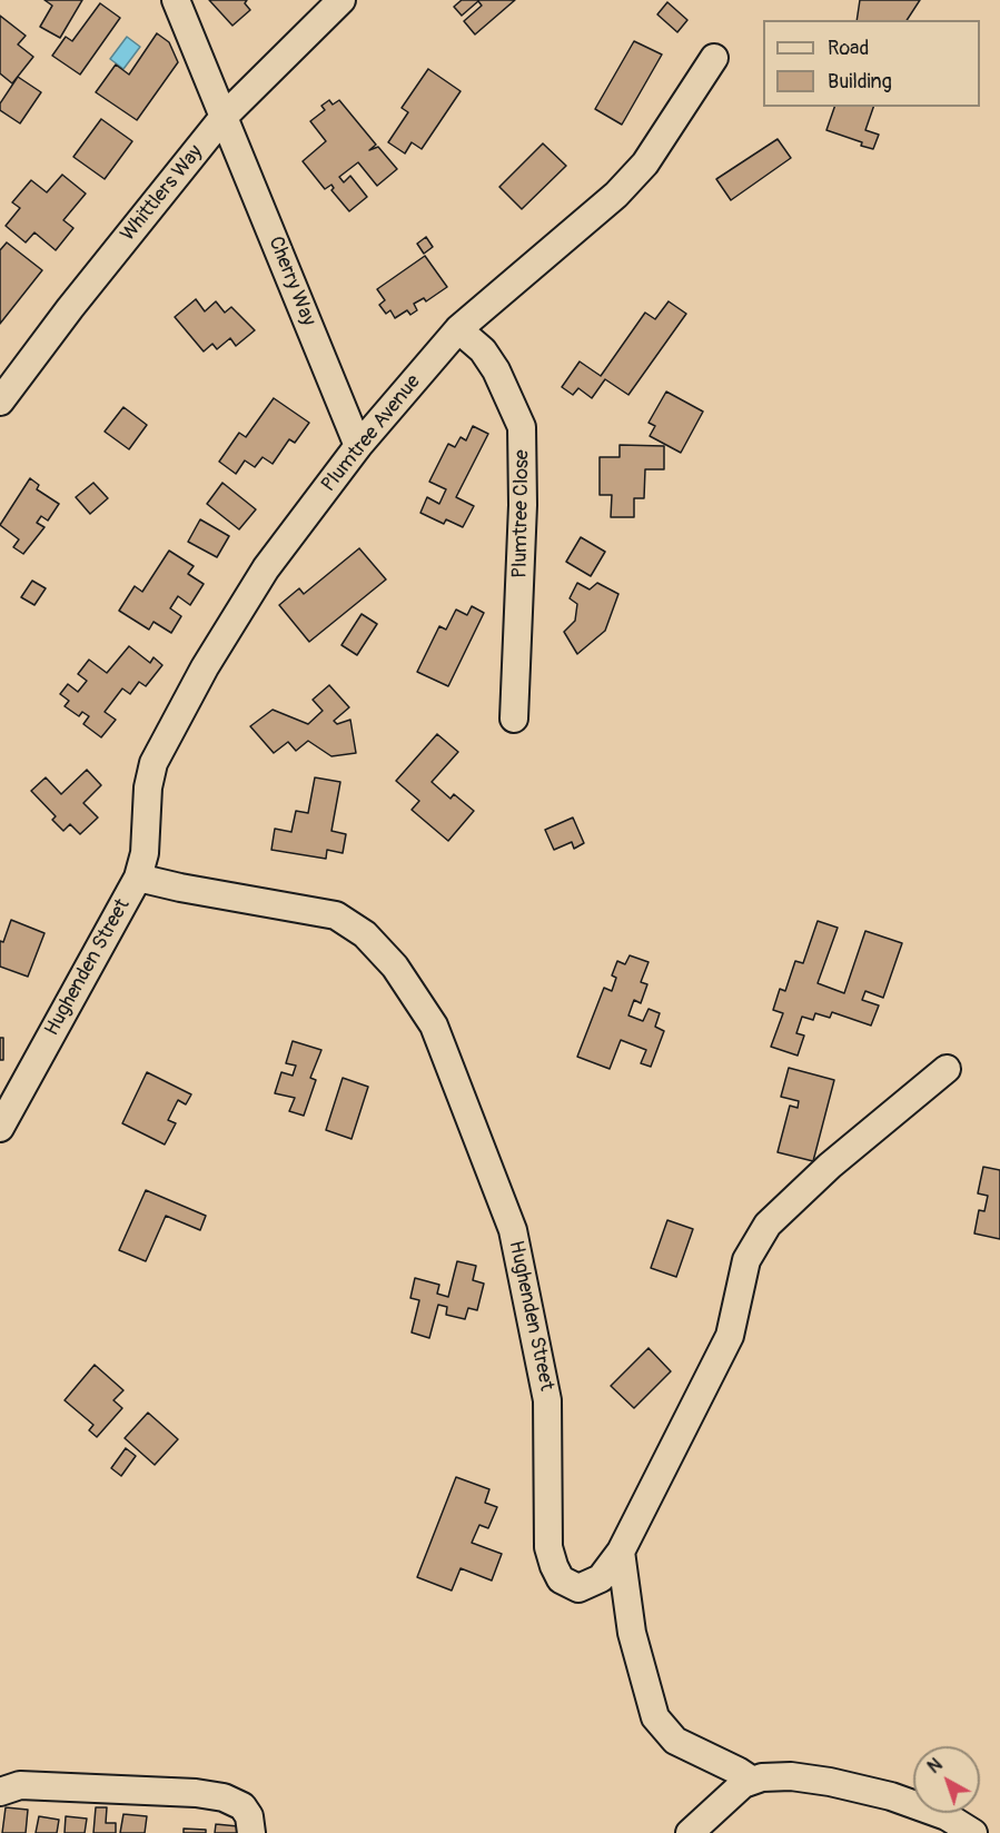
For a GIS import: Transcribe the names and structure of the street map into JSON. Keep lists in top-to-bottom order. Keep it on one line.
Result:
{"streets":{"street":["Whittlers Way","Cherry Way","Plumtree Avenue","Plumtree Close","Hughenden Street"]},"crossings":[["Whittlers Way","Cherry Way"],["Cherry Way","Plumtree Avenue"],["Plumtree Avenue","Plumtree Close"],["Plumtree Avenue","Hughenden Street"]],"legend":["Road","Building"],"north":"top left"}
